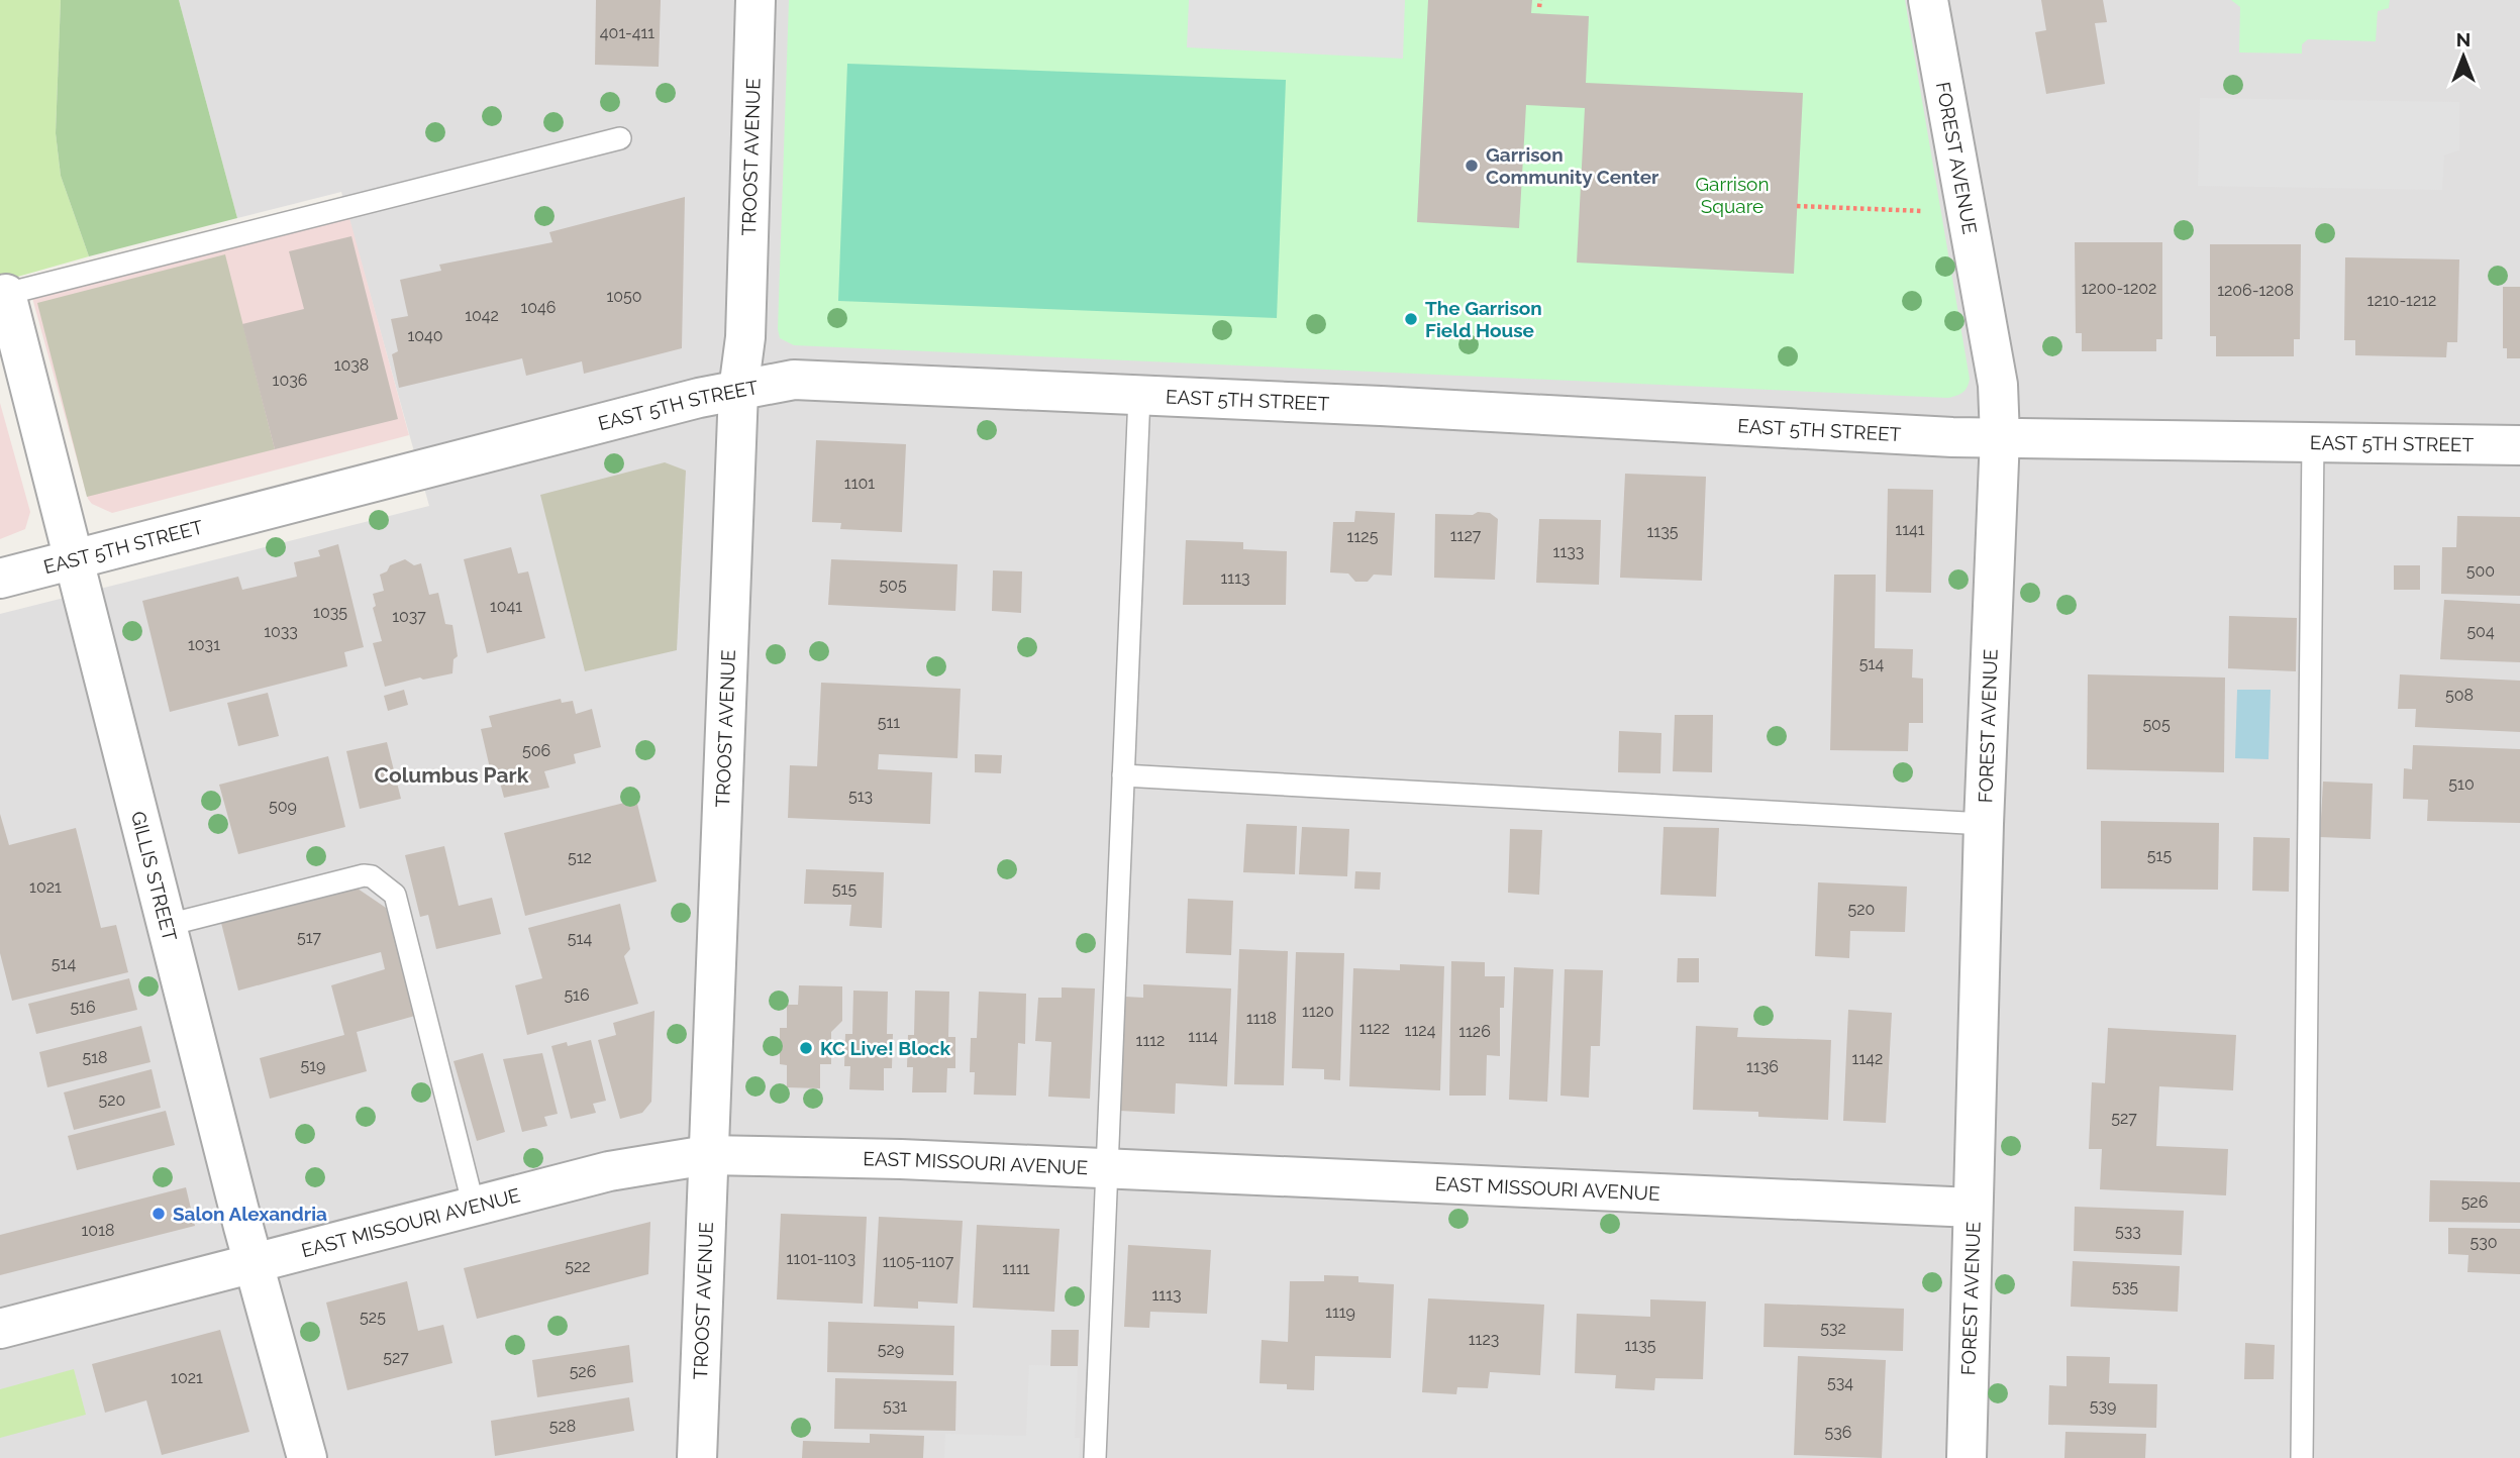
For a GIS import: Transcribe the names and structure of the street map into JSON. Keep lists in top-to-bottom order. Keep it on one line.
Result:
{"streets":{"street":["TROOST AVENUE","FOREST AVENUE","EAST 5TH STREET","GILLIS STREET","EAST MISSOURI AVENUE"]},"crossings":[["TROOST AVENUE","EAST 5TH STREET"],["TROOST AVENUE","EAST MISSOURI AVENUE"],["FOREST AVENUE","EAST 5TH STREET"],["FOREST AVENUE","EAST MISSOURI AVENUE"],["EAST 5TH STREET","GILLIS STREET"],["GILLIS STREET","EAST MISSOURI AVENUE"]],"districts":["Columbus Park"],"parks":["Garrison Square"],"places":["Garrison Community Center","The Garrison Field House","KC Live! Block","Salon Alexandria"],"house_numbers":["401-411","1200-1202","1206-1208","1050","1210-1212","1046","1042","1040","1038","1036","1101","1141","1135","1127","1125","1133","500","1113","505","1041","1035","1037","1033","504","1031","514","508","511","505","506","510","513","509","515","512","1021","515","520","517","514","514","516","516","1120","1118","1122","1124","1126","1114","1112","518","1142","519","1136","520","527","526","1018","533","530","1101-1103","1105-1107","522","1111","535","1113","1119","525","532","1123","1135","529","527","526","1021","534","531","539","528","536"],"north":"top"}
